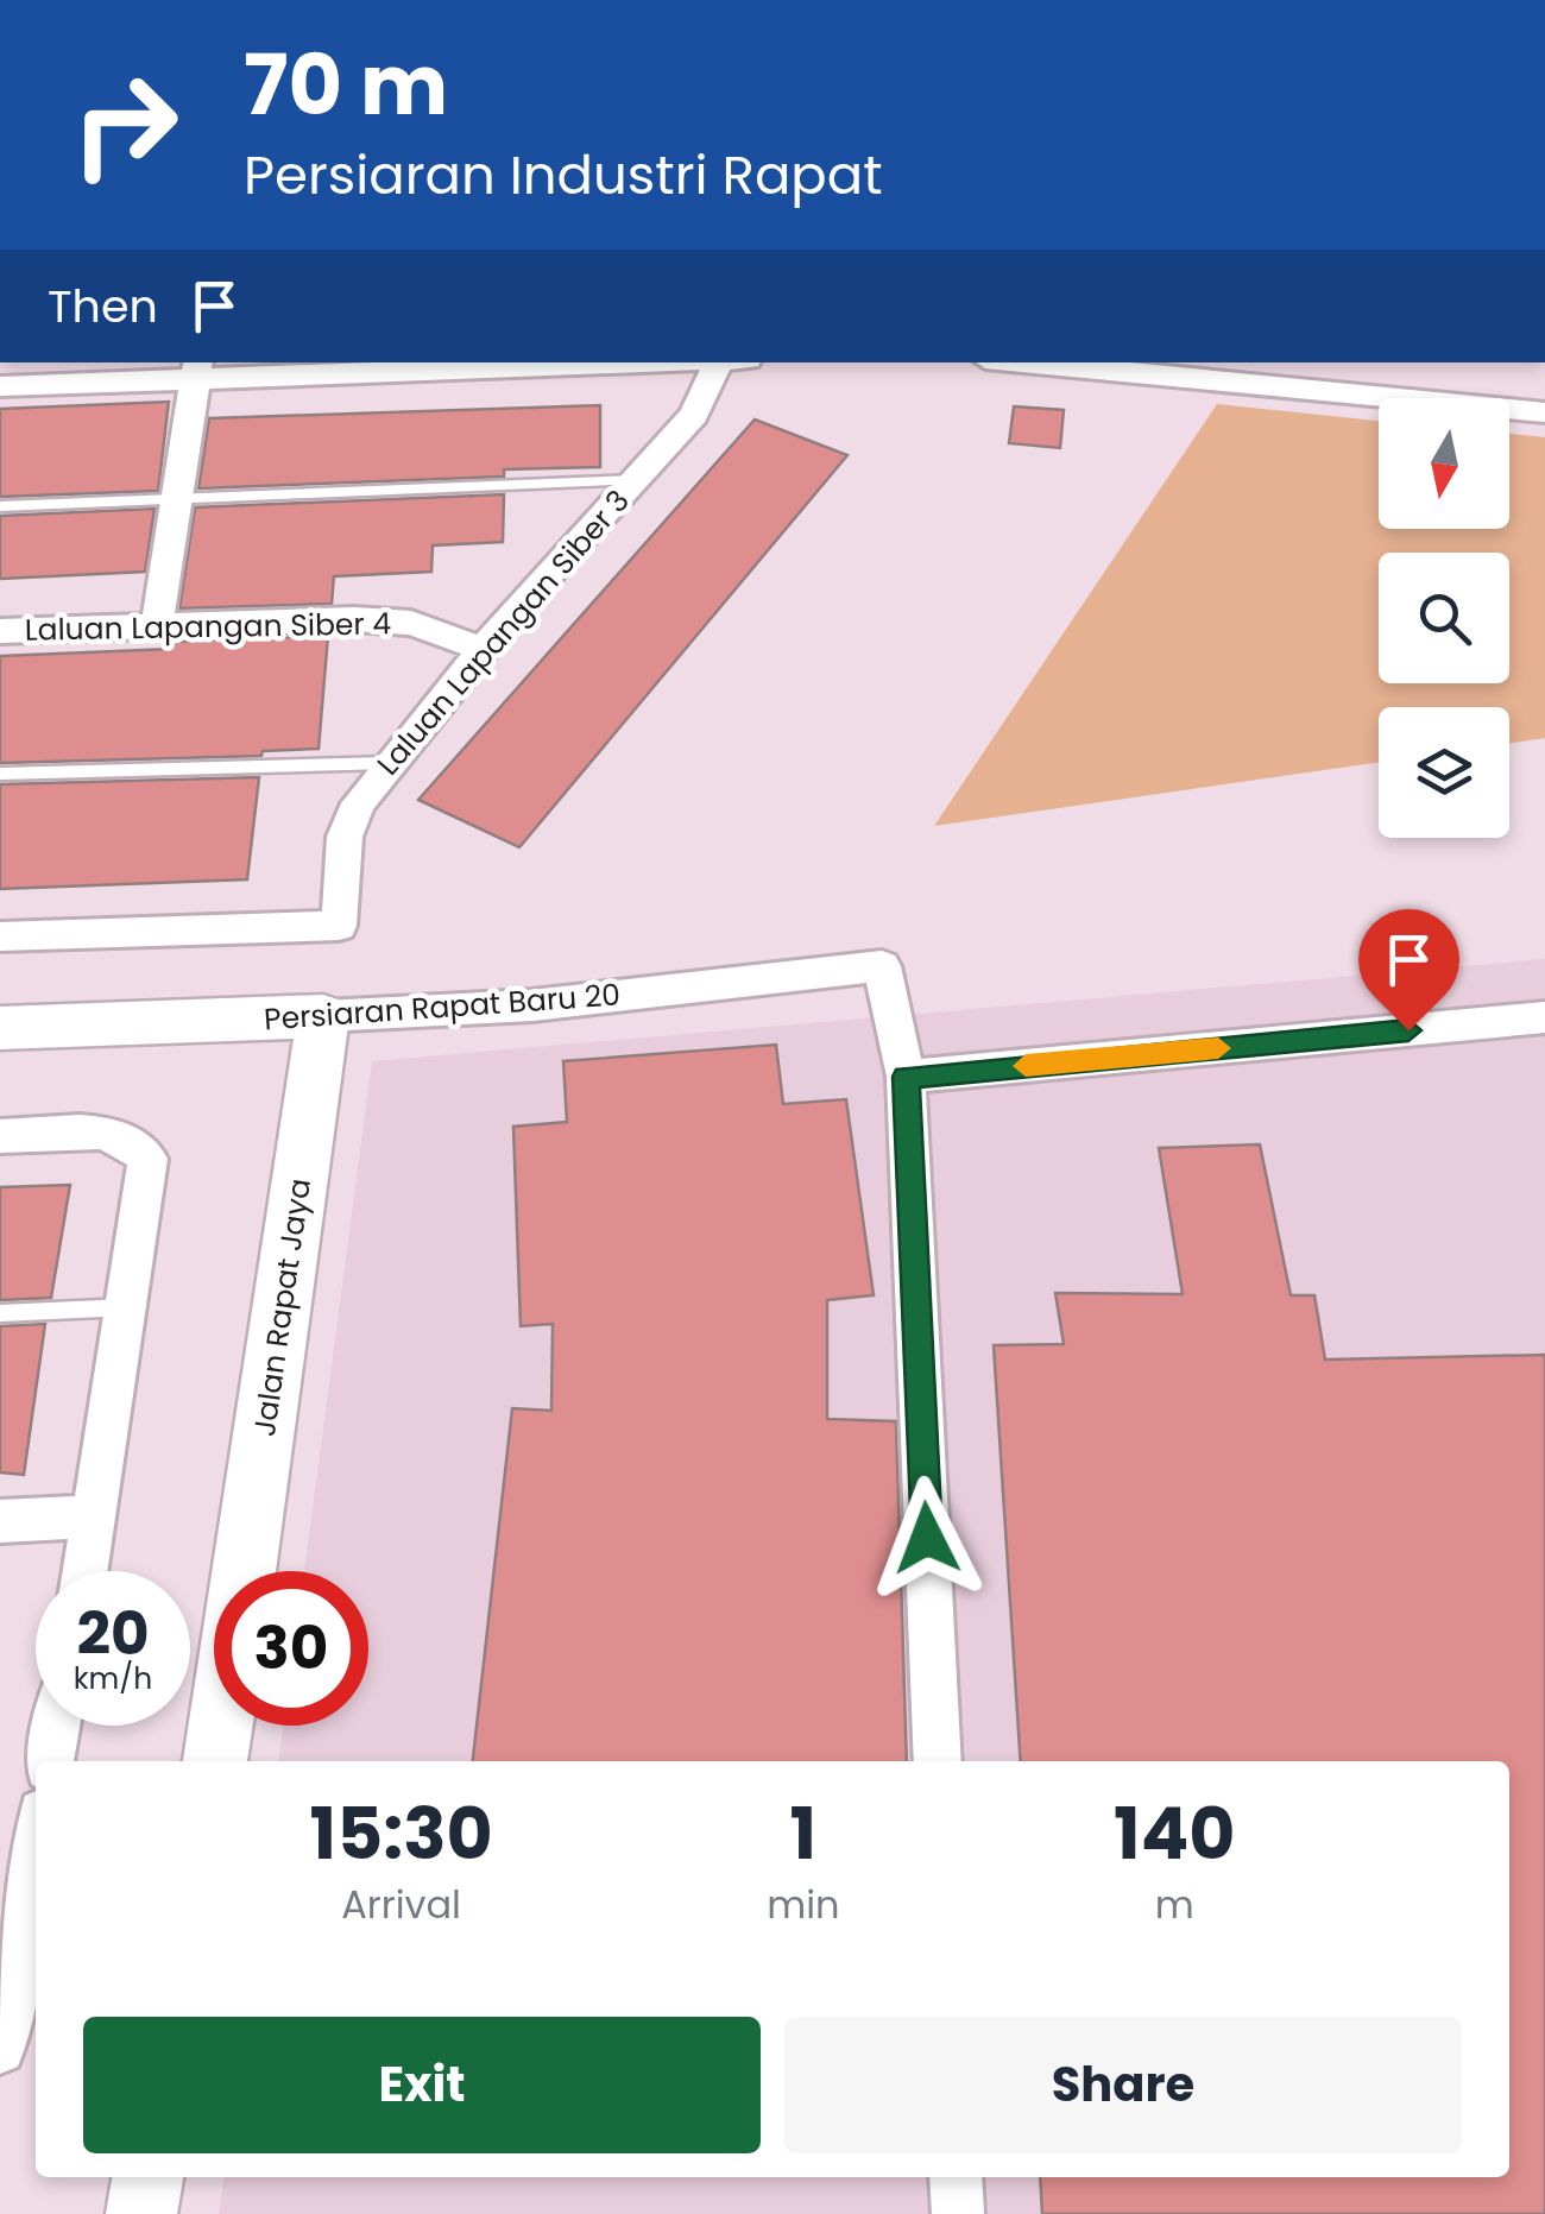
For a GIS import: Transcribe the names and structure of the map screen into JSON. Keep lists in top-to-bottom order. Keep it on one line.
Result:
{"streets":{"street":["Laluan Lapangan Siber 4","Laluan Lapangan Siber 3","Persiaran Rapat Baru 20","Jalan Rapat Jaya"]},"crossings":[["Laluan Lapangan Siber 4","Laluan Lapangan Siber 3"],["Persiaran Rapat Baru 20","Jalan Rapat Jaya"]],"north":"bottom","page":{"turn":["70 m","Persiaran Industri Rapat"],"then":"Then","speed":"20 km/h","limit":"30","eta":["15:30","Arrival","1","min","140","m"],"buttons":["Exit","Share"]}}
